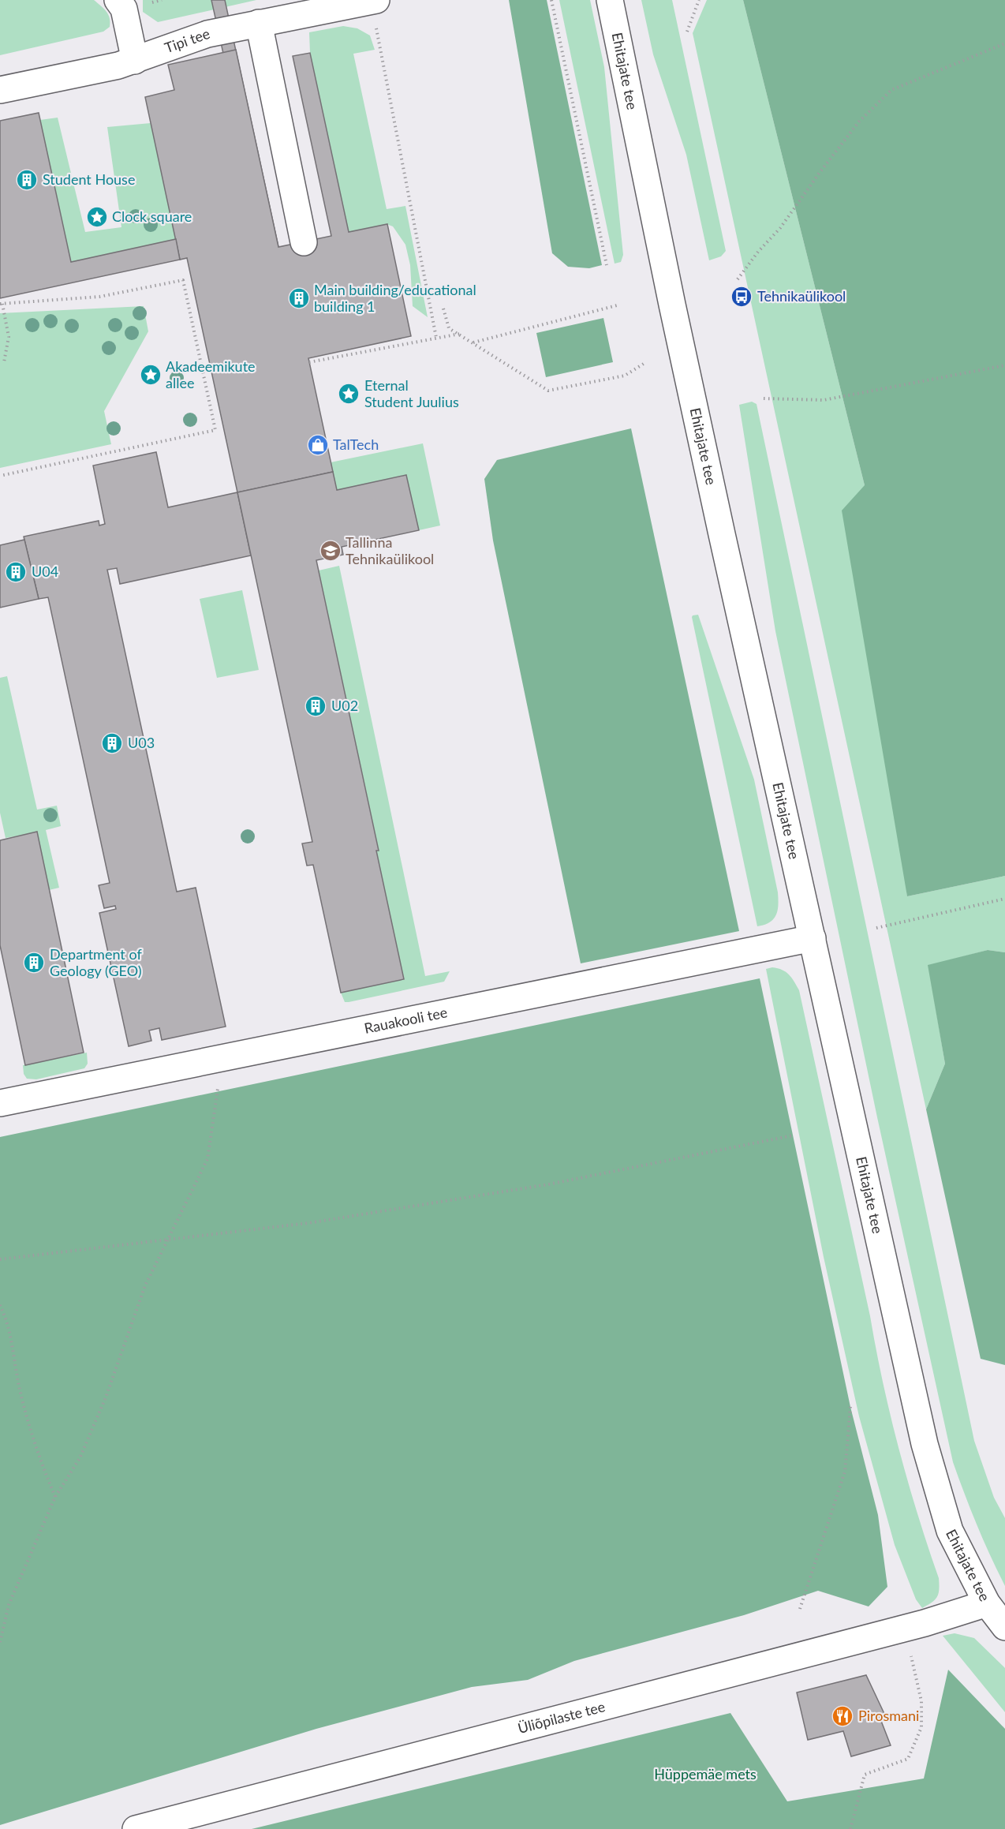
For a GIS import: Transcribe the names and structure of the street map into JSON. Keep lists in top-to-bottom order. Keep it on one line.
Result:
{"streets":{"main road":["Tipi tee","Ehitajate tee","Rauakooli tee","Üliõpilaste tee"]},"crossings":[["Ehitajate tee","Rauakooli tee"],["Ehitajate tee","Üliõpilaste tee"]],"parks":["Hüppemäe mets"],"places":{"building":["Student House","Main building/educational building 1","U04","U02","U03","Department of Geology (GEO)"],"place":["Clock square","Akadeemikute allee","Eternal Student Juulius"],"bus stop":["Tehnikaülikool"],"shop":["TalTech"],"school or university":["Tallinna Tehnikaülikool"],"restaurant":["Pirosmani"]}}
